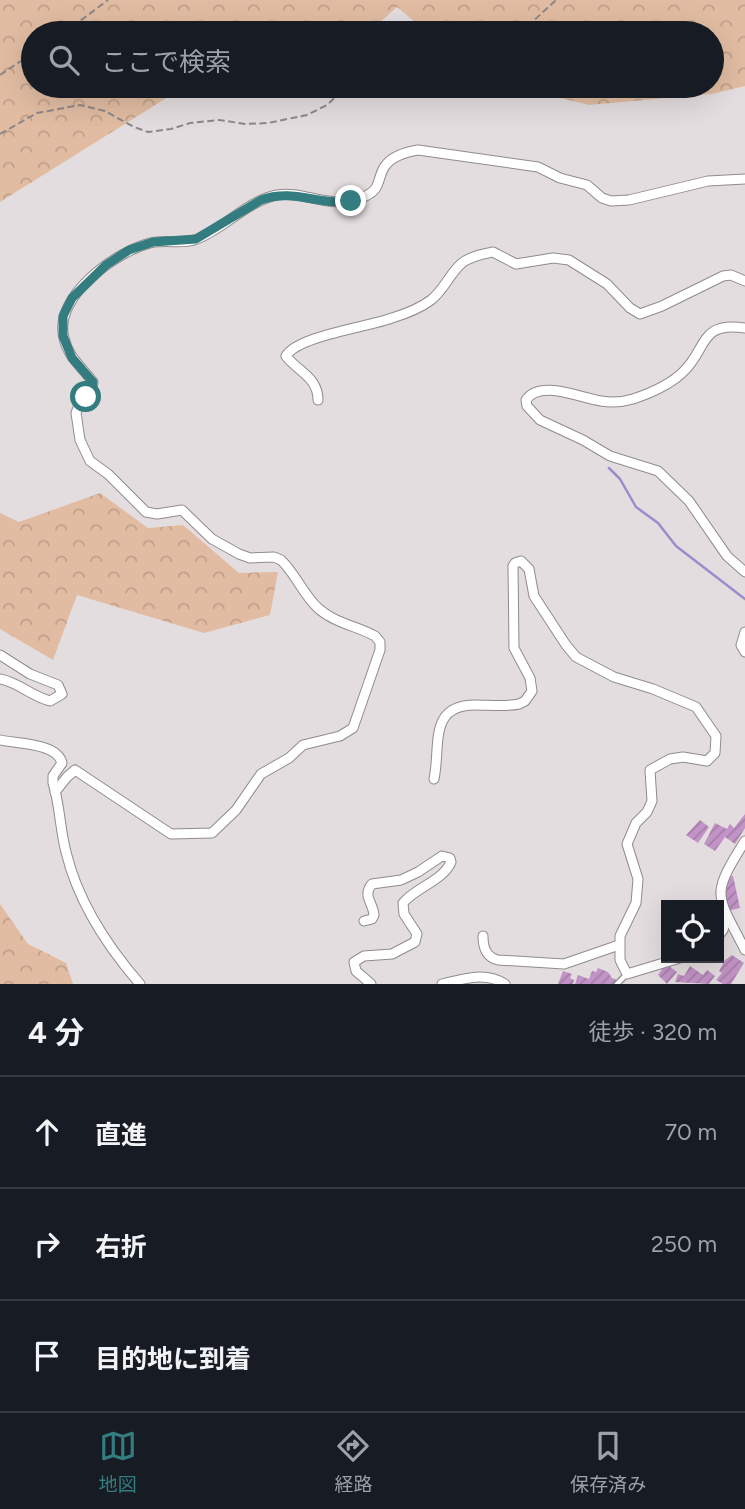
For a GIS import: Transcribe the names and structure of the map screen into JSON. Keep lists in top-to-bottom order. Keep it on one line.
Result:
{"page":{"search":"ここで検索","heading":["4 分","徒歩 · 320 m"],"list":[["直進","70 m"],["右折","250 m"],"目的地に到着"],"nav":["地図","経路","保存済み"]}}
